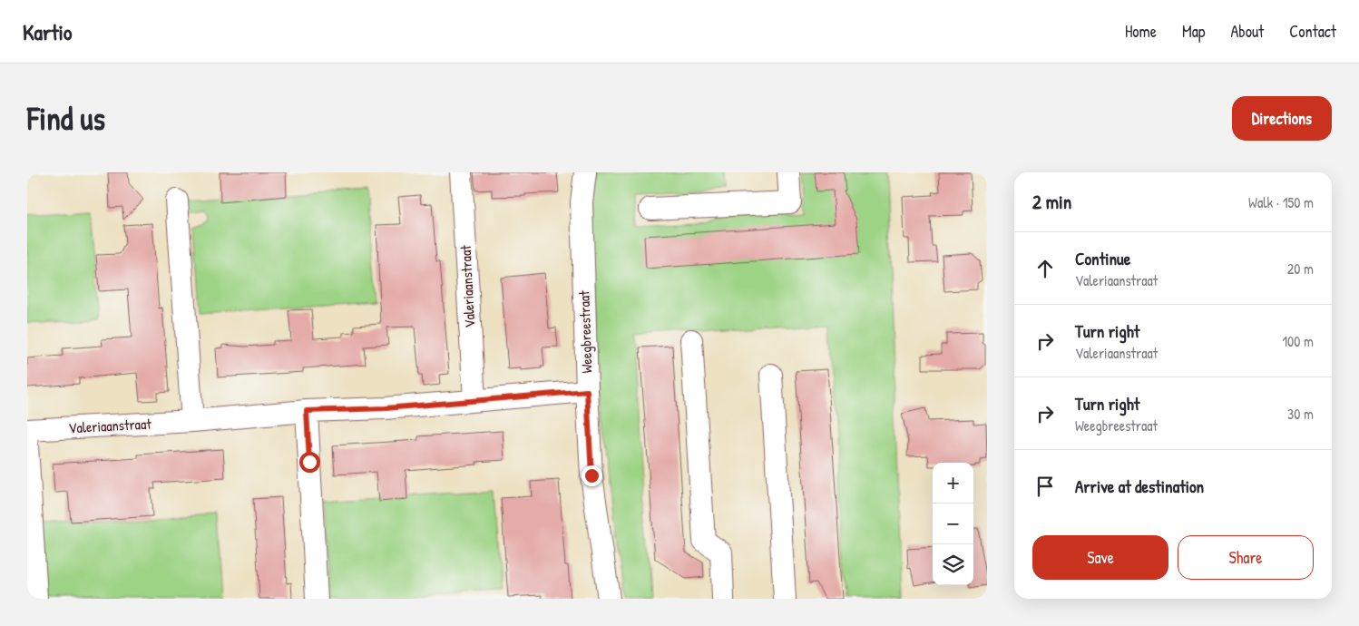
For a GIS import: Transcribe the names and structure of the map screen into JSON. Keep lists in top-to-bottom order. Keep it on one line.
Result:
{"streets":{"street":["Valeriaanstraat","Weegbreestraat"]},"crossings":[["Valeriaanstraat","Weegbreestraat"]],"page":{"header":"Kartio","nav":["Home","Map","About","Contact"],"buttons":["Directions",["Save","Share"]],"title":"Find us","heading":["2 min","Walk · 150 m"],"list":[["Continue","Valeriaanstraat","20 m"],["Turn right","Valeriaanstraat","100 m"],["Turn right","Weegbreestraat","30 m"],"Arrive at destination"],"map_buttons":["+","−"]}}
